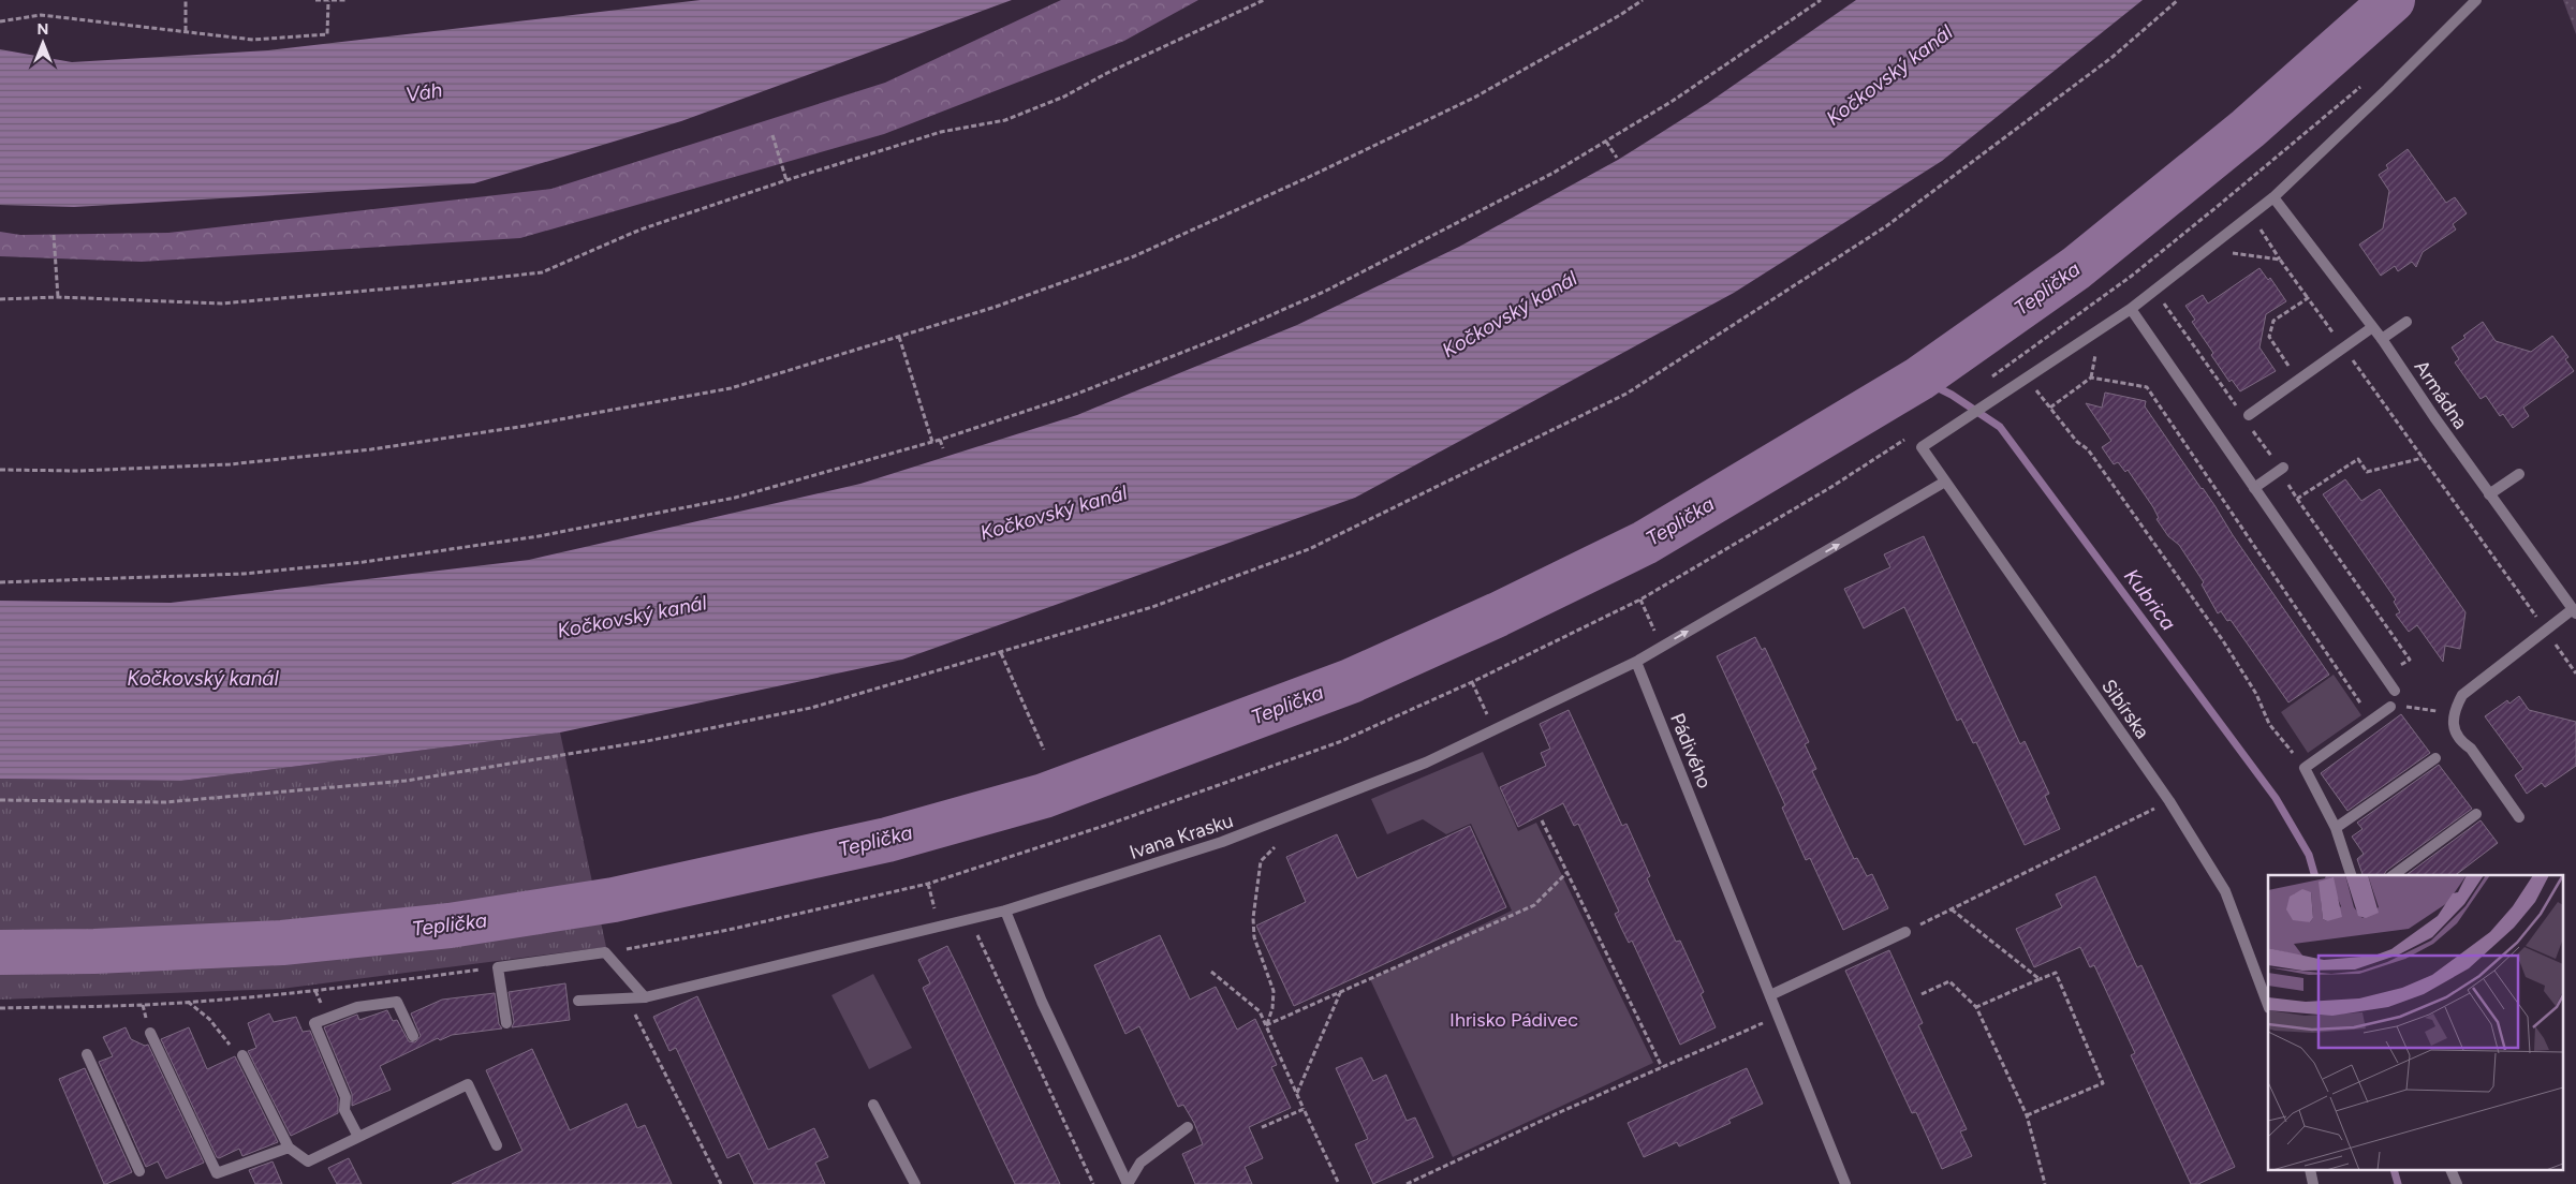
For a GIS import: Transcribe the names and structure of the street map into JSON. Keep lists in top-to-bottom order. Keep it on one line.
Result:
{"streets":{"street":["Armádna","Sibírska","Pádivého","Ivana Krasku"]},"crossings":[["Pádivého","Ivana Krasku"]],"water":["Kočkovský kanál","Váh","Teplička","Kubrica"],"parks":["Ihrisko Pádivec"],"north":"top"}
